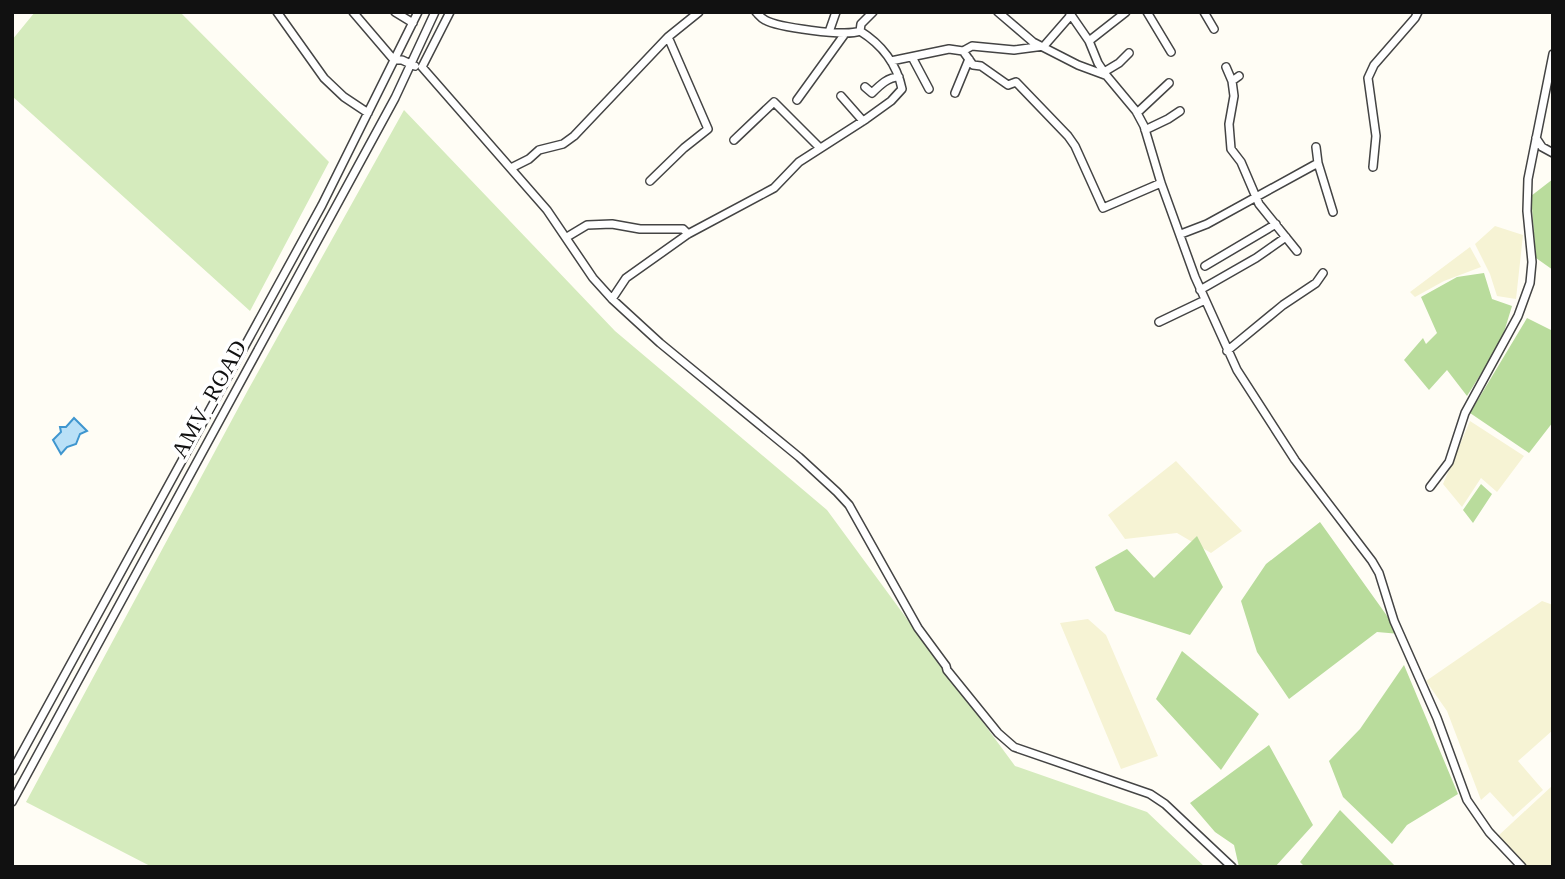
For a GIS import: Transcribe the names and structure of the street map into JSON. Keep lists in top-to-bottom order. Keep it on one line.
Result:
{"streets":{"street":["AMV_ROAD"]}}
